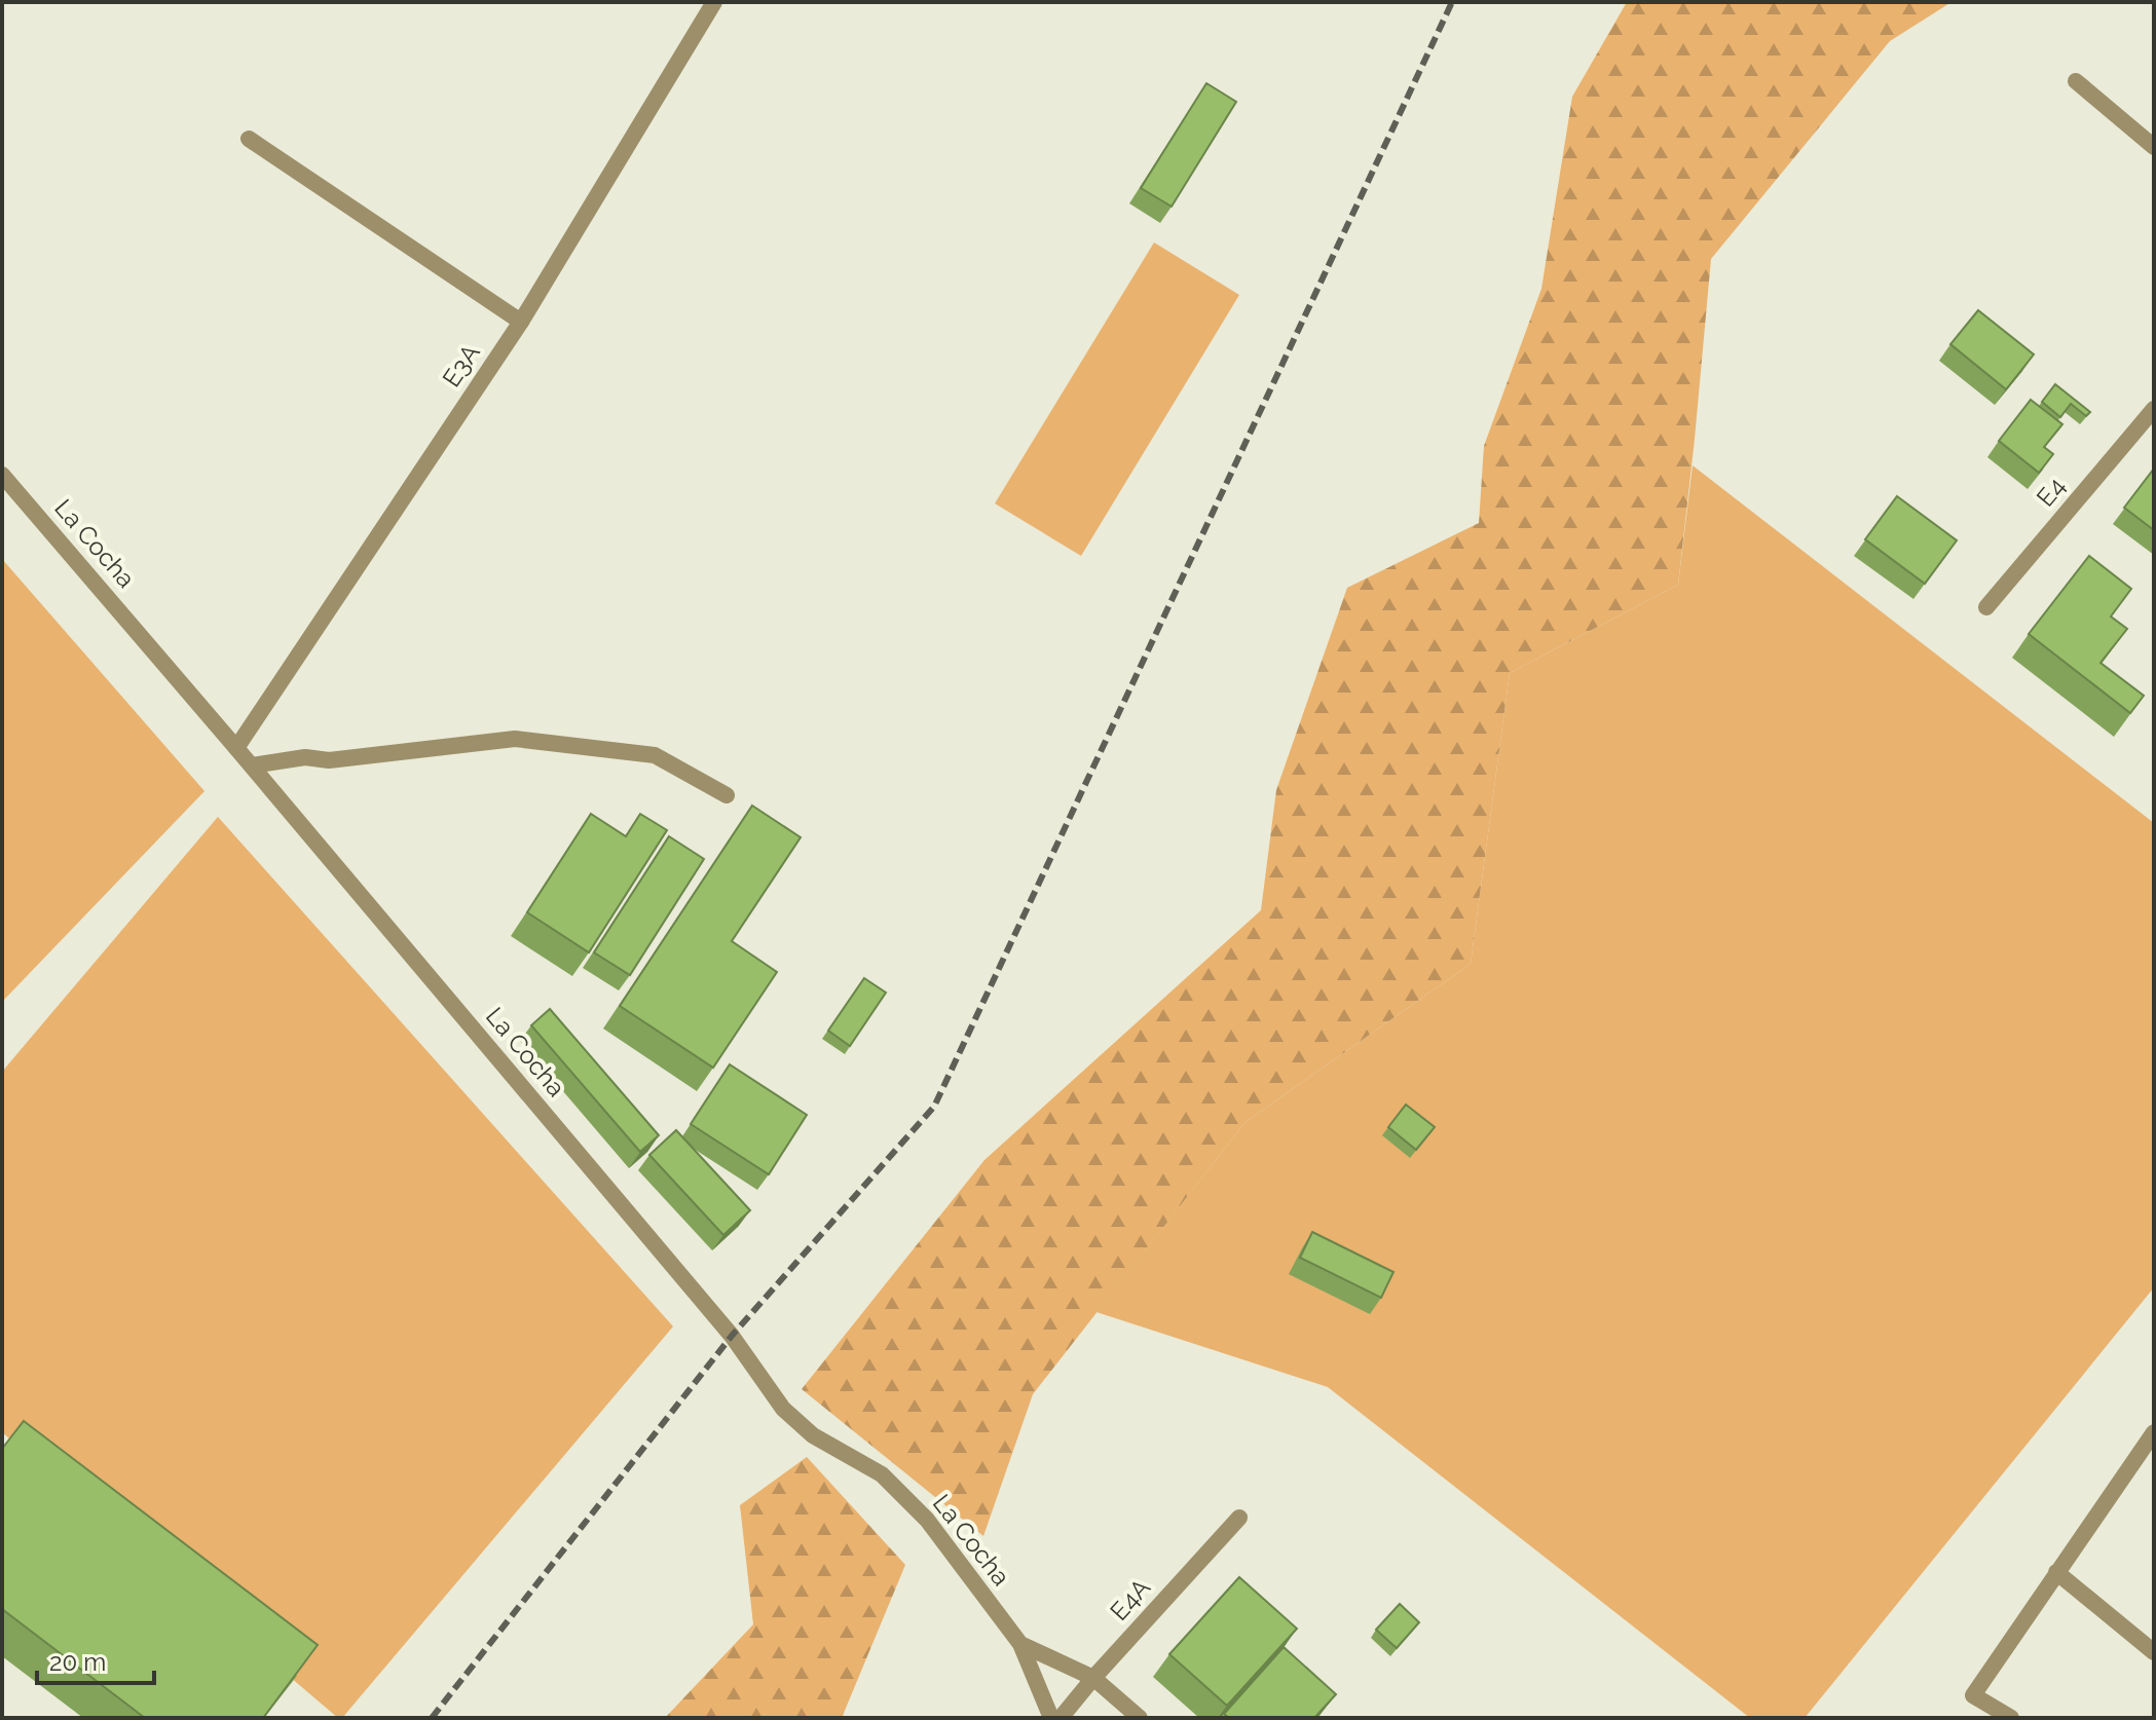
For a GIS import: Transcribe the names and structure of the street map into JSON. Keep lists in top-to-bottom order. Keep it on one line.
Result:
{"streets":{"street":["E3A","E4","La Cocha","E4A"]},"crossings":[["E3A","La Cocha"],["La Cocha","E4A"]],"scale_bar":"20 m"}
